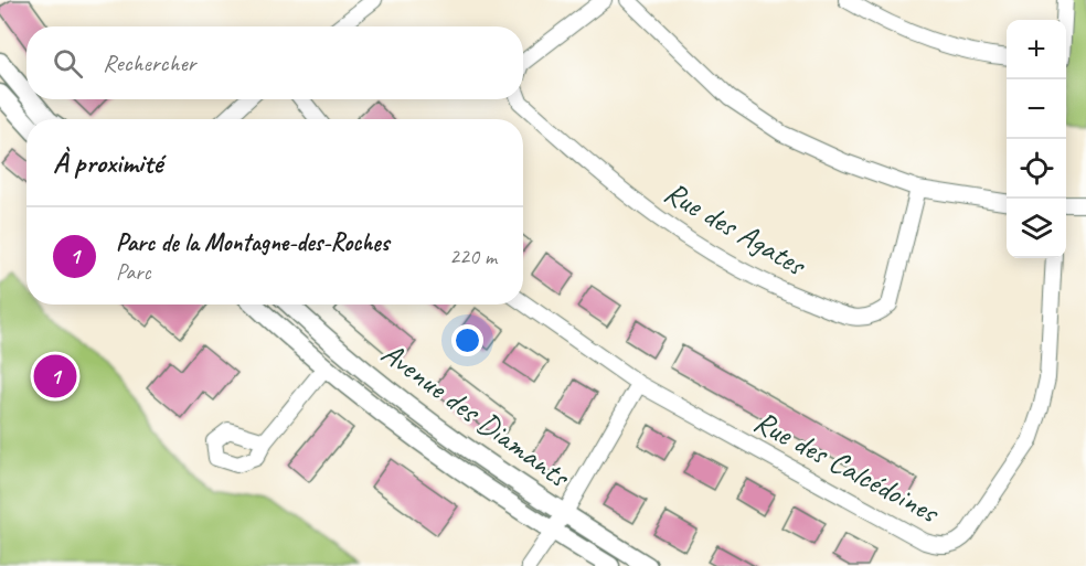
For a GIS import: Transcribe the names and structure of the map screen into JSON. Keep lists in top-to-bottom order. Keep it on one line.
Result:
{"streets":{"street":["Rue des Agates","Avenue des Diamants","Rue des Calcédoines"]},"page":{"map_buttons":["+","−"],"search":"Rechercher","heading":"À proximité","list":[{"mark":"1","name":"Parc de la Montagne-des-Roches","note":"Parc","value":"220 m"}],"pins":"1"}}
